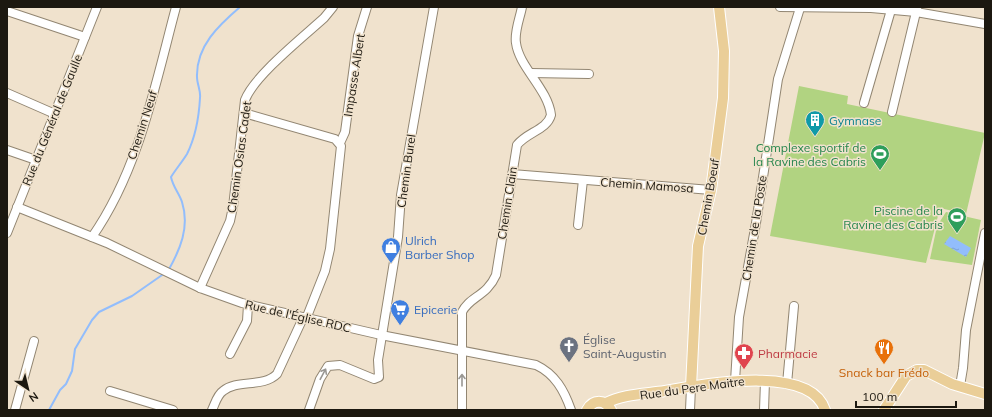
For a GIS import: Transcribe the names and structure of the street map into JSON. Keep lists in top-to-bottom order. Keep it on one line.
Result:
{"streets":{"main road":["Chemin Boeuf","Rue du Pere Maitre"],"street":["Impasse Albert","Rue du Général de Gaulle","Chemin Neuf","Chemin Osias Cadet","Chemin Burel","Chemin Mamosa","Chemin Clain","Chemin de la Poste","Rue de l'Église RDC"]},"crossings":[["Rue du Général de Gaulle","Rue de l'Église RDC"],["Chemin Neuf","Rue de l'Église RDC"],["Chemin Osias Cadet","Rue de l'Église RDC"],["Chemin Burel","Rue de l'Église RDC"],["Chemin Mamosa","Chemin Boeuf"],["Chemin Mamosa","Chemin Clain"],["Chemin Boeuf","Rue du Pere Maitre"],["Chemin Clain","Rue de l'Église RDC"],["Chemin de la Poste","Rue du Pere Maitre"]],"places":{"building":["Gymnase"],"sports":["Complexe sportif de la Ravine des Cabris","Piscine de la Ravine des Cabris"],"shop":["Ulrich Barber Shop"],"supermarket":["Epicerie"],"church":["Église Saint-Augustin"],"restaurant":["Snack bar Frédo"],"pharmacy":["Pharmacie"]},"scale_bar":"100 m","north":"bottom right"}
